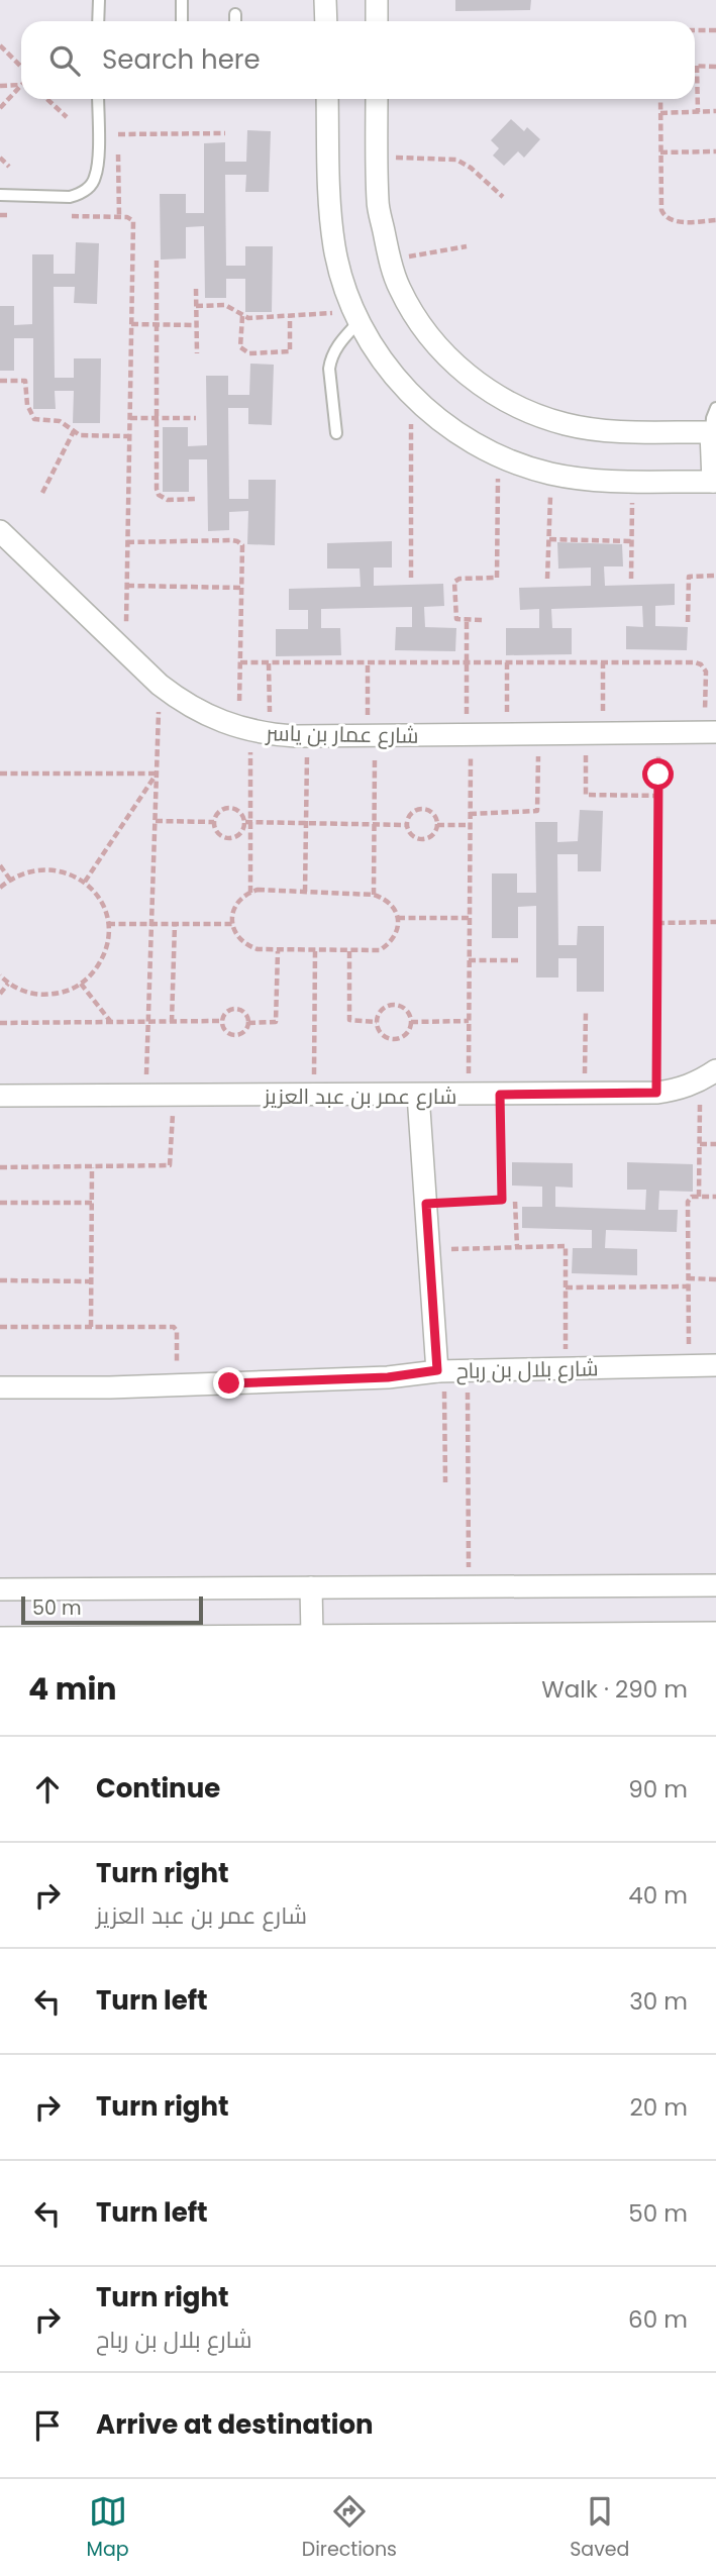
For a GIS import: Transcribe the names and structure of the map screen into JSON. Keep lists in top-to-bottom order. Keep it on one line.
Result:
{"streets":{"street":["شارع عمار بن ياسر","شارع عمر بن عبد العزيز","شارع بلال بن رباح"]},"scale_bar":"50 m","page":{"search":"Search here","scale":"50 m","heading":["4 min","Walk · 290 m"],"list":[["Continue","90 m"],["Turn right","شارع عمر بن عبد العزيز","40 m"],["Turn left","30 m"],["Turn right","20 m"],["Turn left","50 m"],["Turn right","شارع بلال بن رباح","60 m"],"Arrive at destination"],"nav":["Map","Directions","Saved"]}}
